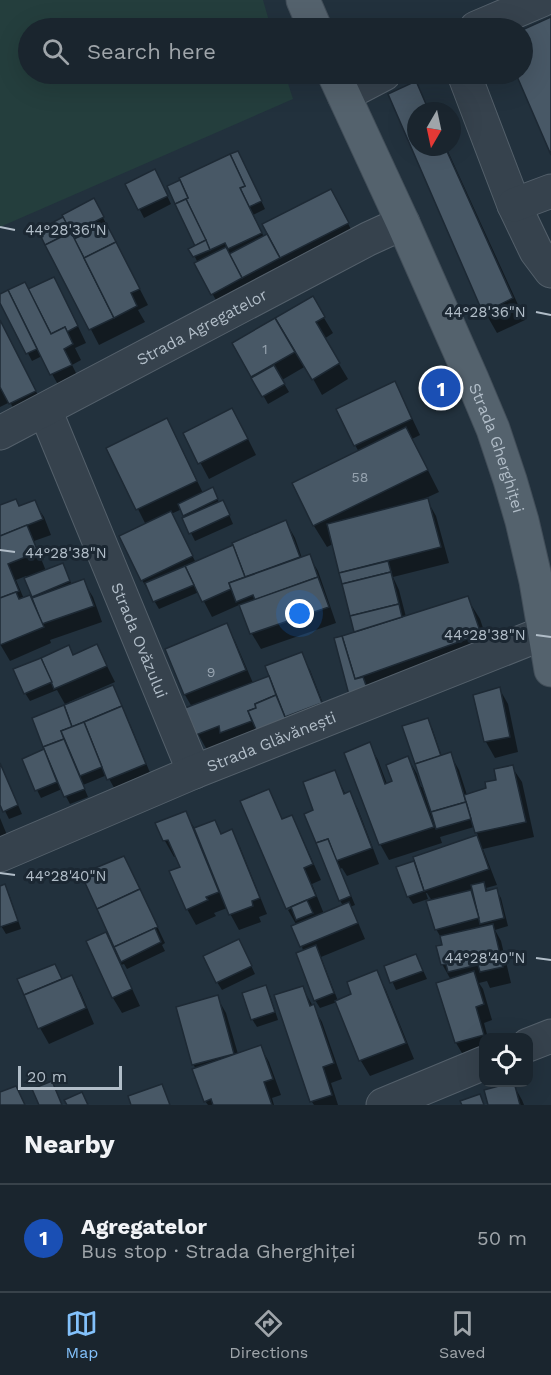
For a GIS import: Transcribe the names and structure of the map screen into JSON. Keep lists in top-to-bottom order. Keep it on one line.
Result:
{"streets":{"main road":["Strada Gherghiței"],"street":["Strada Agregatelor","Strada Ovăzului","Strada Glăvănești"]},"crossings":[["Strada Agregatelor","Strada Gherghiței"],["Strada Agregatelor","Strada Ovăzului"],["Strada Gherghiței","Strada Glăvănești"],["Strada Ovăzului","Strada Glăvănești"]],"house_numbers":["1","58","9"],"scale_bar":"20 m","north":"bottom","page":{"search":"Search here","pins":"1","scale":"20 m","heading":"Nearby","list":[{"mark":"1","name":"Agregatelor","note":"Bus stop · Strada Gherghiței","value":"50 m"}],"nav":["Map","Directions","Saved"]},"coordinates":["44°28'36\"N","44°28'38\"N","44°28'40\"N"]}
